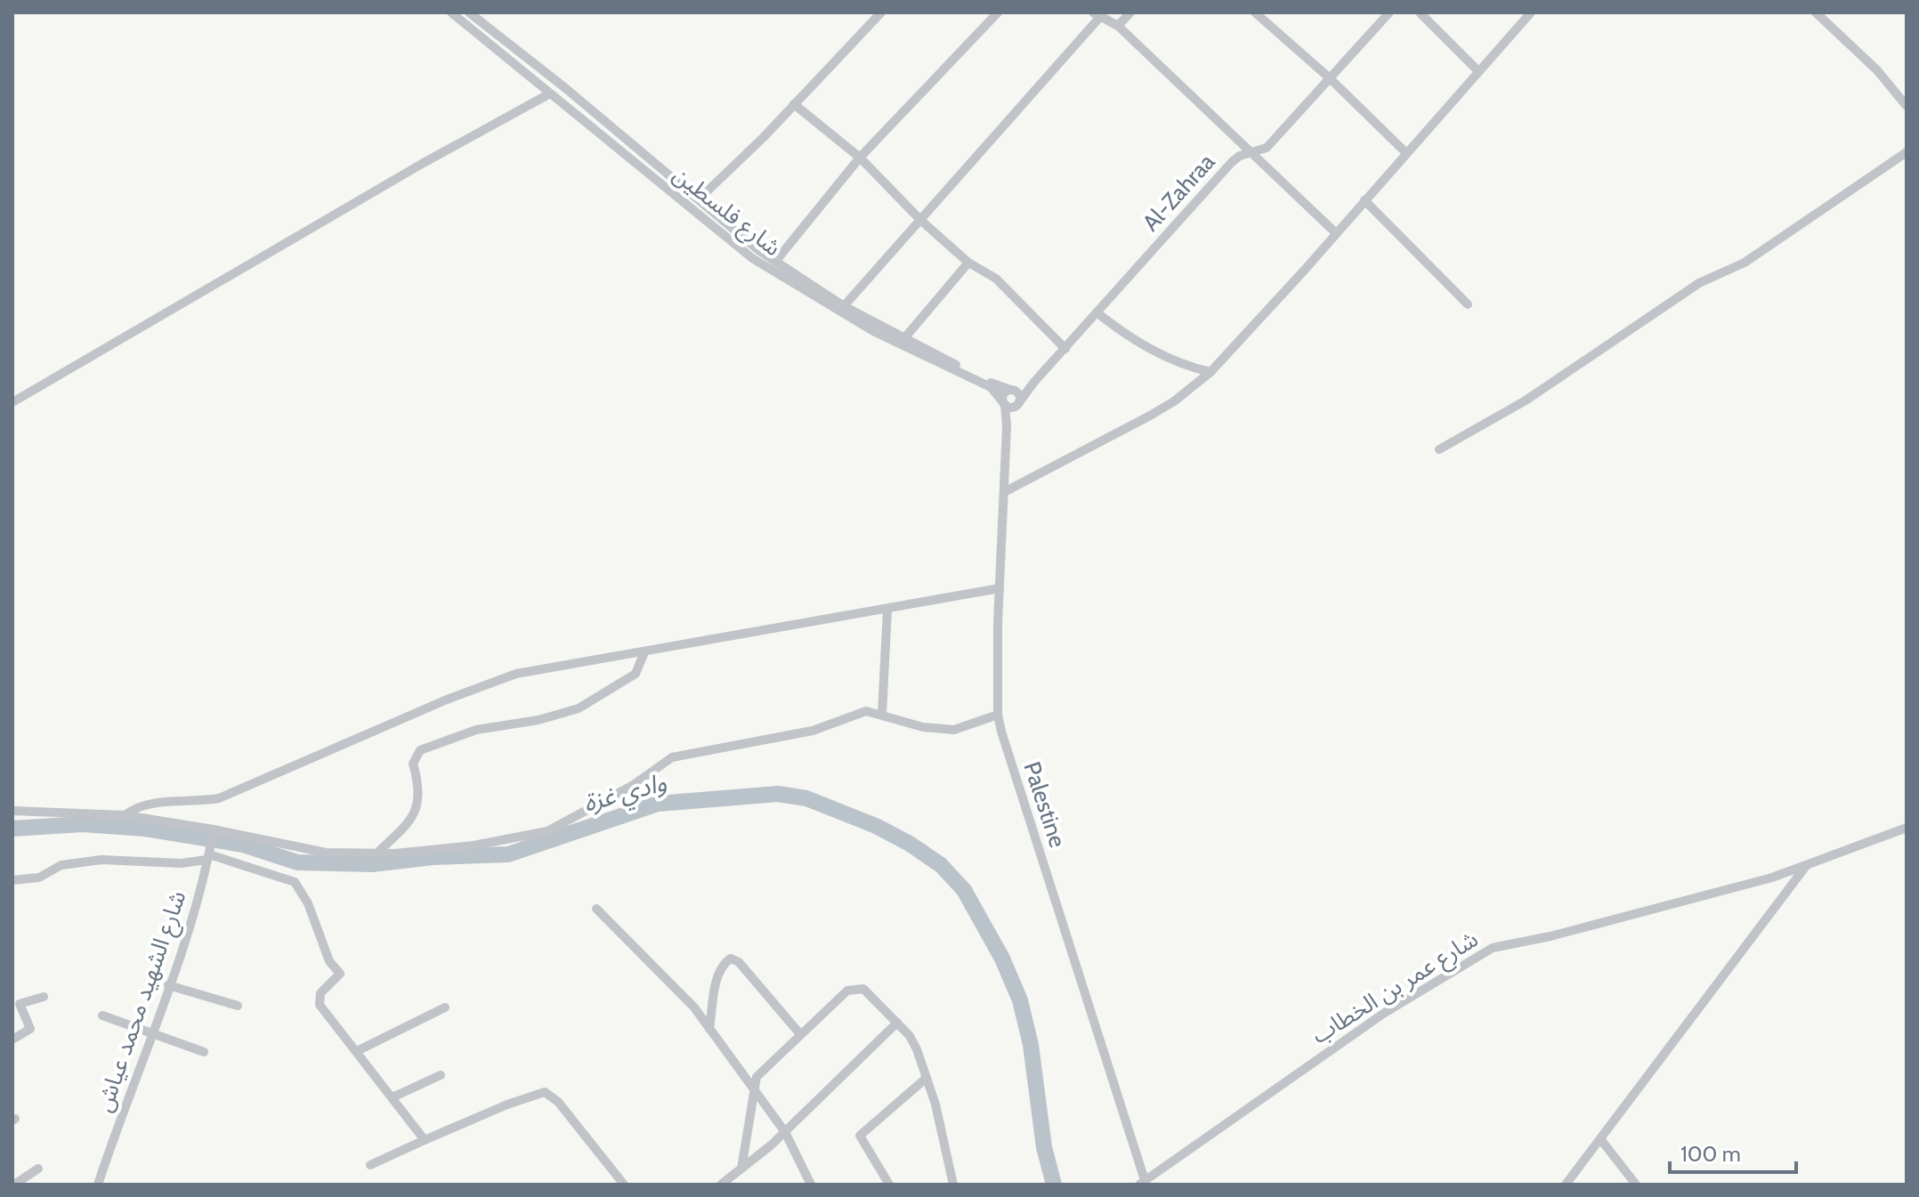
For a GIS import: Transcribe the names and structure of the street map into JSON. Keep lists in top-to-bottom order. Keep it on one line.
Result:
{"streets":{"street":["Al-Zahraa","شارع فلسطين","Palestine","شارع عمر بن الخطاب","شارع الشهيد محمد عياش"]},"crossings":[["Al-Zahraa","Palestine"],["شارع فلسطين","Palestine"],["Palestine","شارع عمر بن الخطاب"]],"water":["وادي غزة"],"scale_bar":"100 m"}
